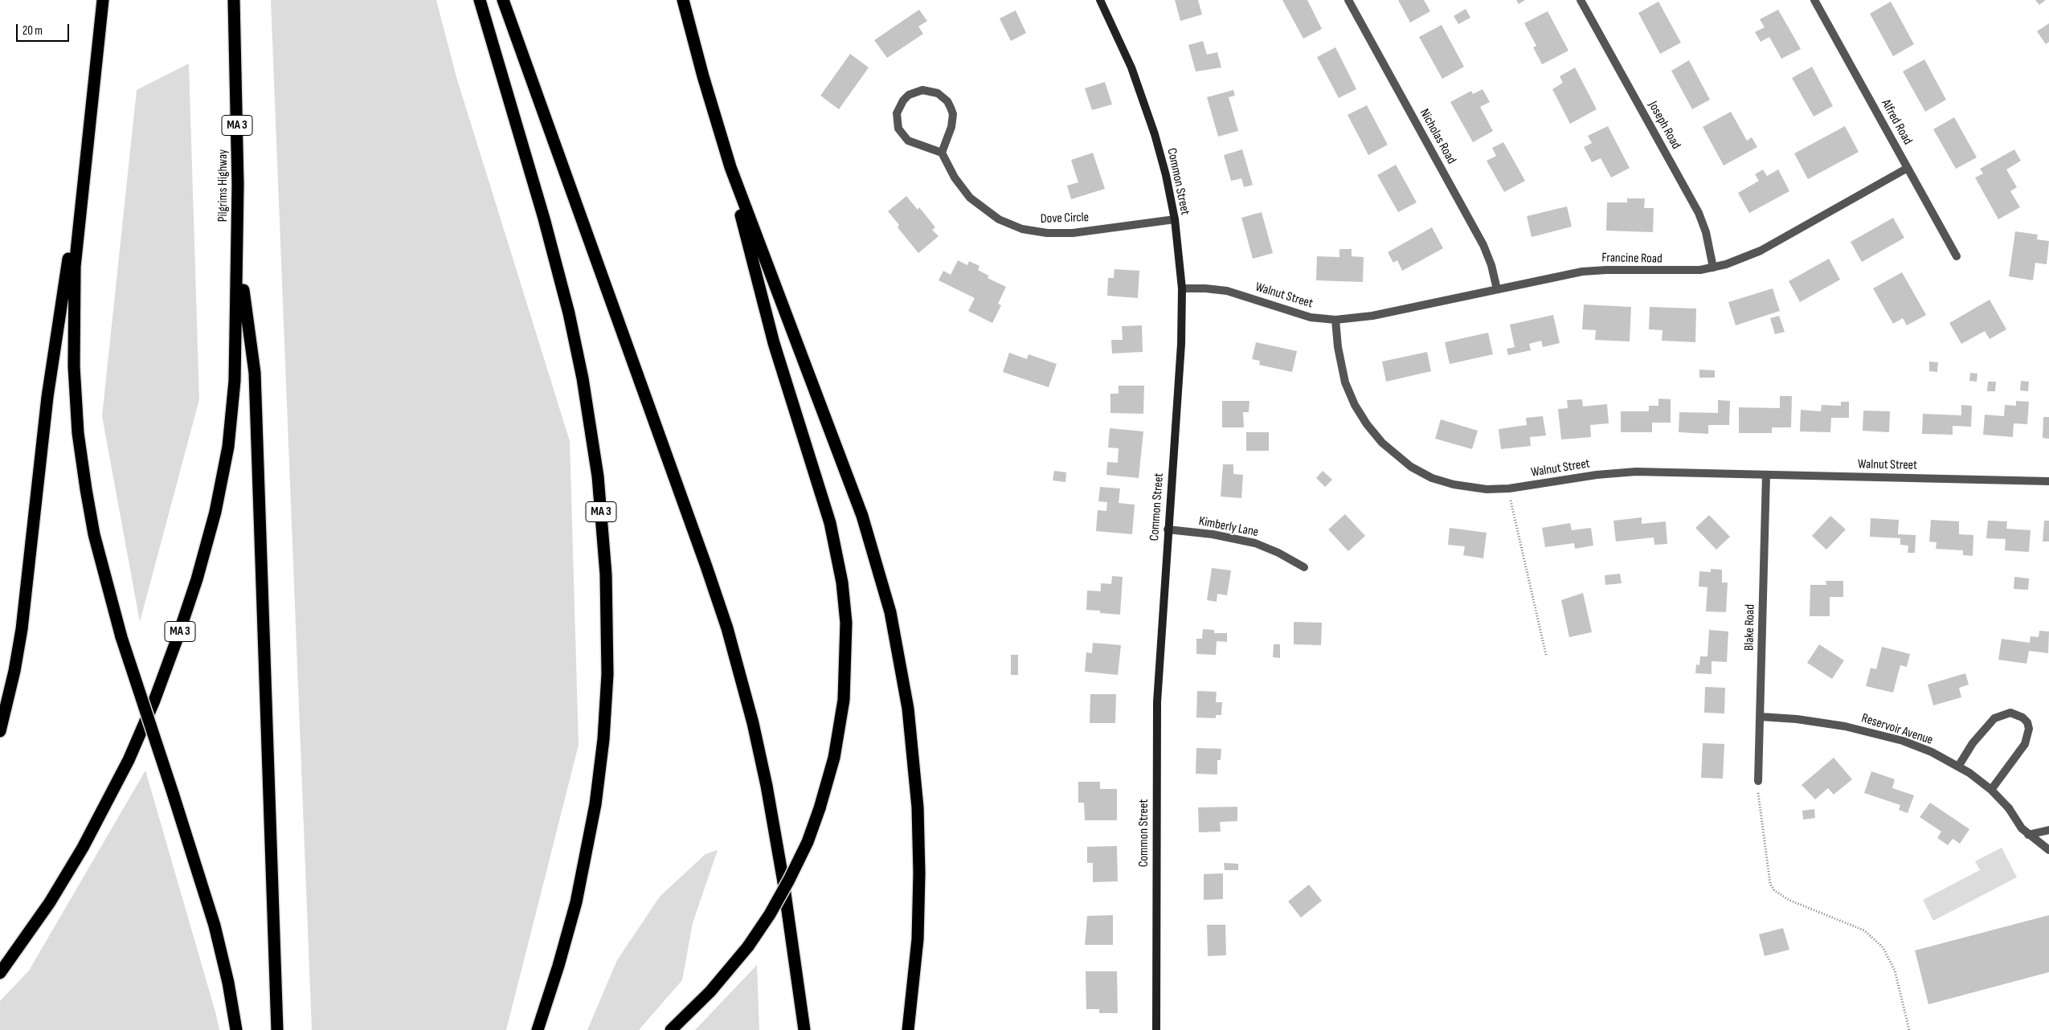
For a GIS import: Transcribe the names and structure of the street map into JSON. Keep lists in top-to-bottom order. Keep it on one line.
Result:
{"streets":{"highway":["MA 3","Pilgrims Highway"],"street":["Alfred Road","Joseph Road","Nicholas Road","Common Street","Dove Circle","Francine Road","Walnut Street","Kimberly Lane","Blake Road","Reservoir Avenue"]},"crossings":[["Alfred Road","Francine Road"],["MA 3","Pilgrims Highway"],["Joseph Road","Francine Road"],["Nicholas Road","Francine Road"],["Common Street","Dove Circle"],["Common Street","Walnut Street"],["Common Street","Kimberly Lane"],["Francine Road","Walnut Street"],["Walnut Street","Blake Road"],["Blake Road","Reservoir Avenue"]],"scale_bar":"20 m"}
